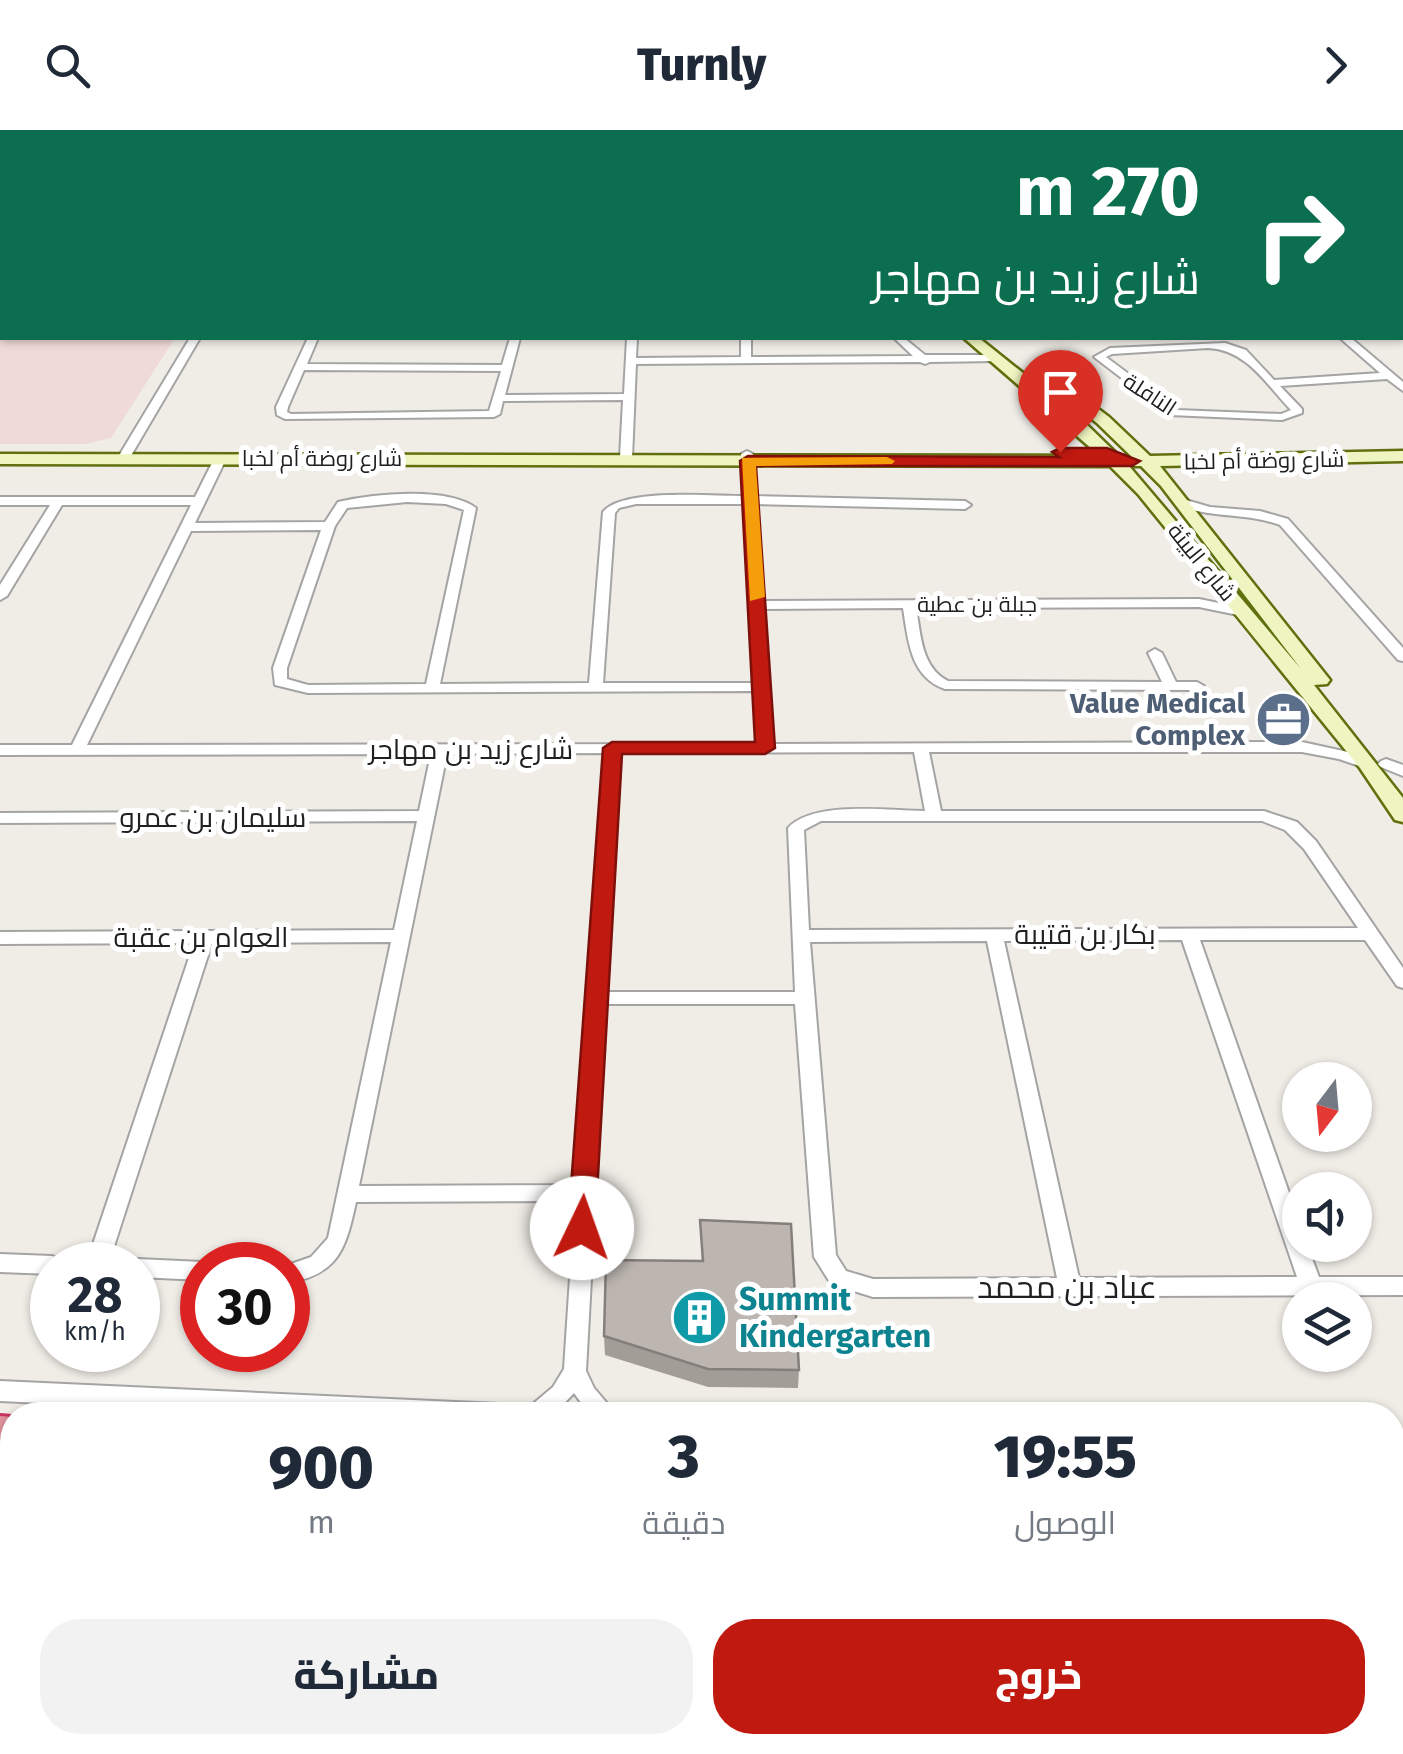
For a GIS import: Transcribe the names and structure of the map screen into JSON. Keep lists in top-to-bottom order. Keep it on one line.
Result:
{"streets":{"street":["النافلة","شارع روضة أم لخبا","شارع البيئة","جبلة بن عطية","شارع زيد بن مهاجر","سليمان بن عمرو","بكار بن قتيبة","العوام بن عقبة","عباد بن محمد"]},"crossings":[["شارع روضة أم لخبا","شارع البيئة"],["شارع البيئة","جبلة بن عطية"],["شارع البيئة","شارع زيد بن مهاجر"],["بكار بن قتيبة","عباد بن محمد"]],"places":{"office":["Value Medical Complex"],"building":["Summit Kindergarten"]},"north":"bottom","page":{"header":"Turnly","turn":["270 m","شارع زيد بن مهاجر"],"speed":"28 km/h","limit":"30","eta":["19:55","الوصول","3","دقيقة","900","m"],"buttons":["خروج","مشاركة"]}}
